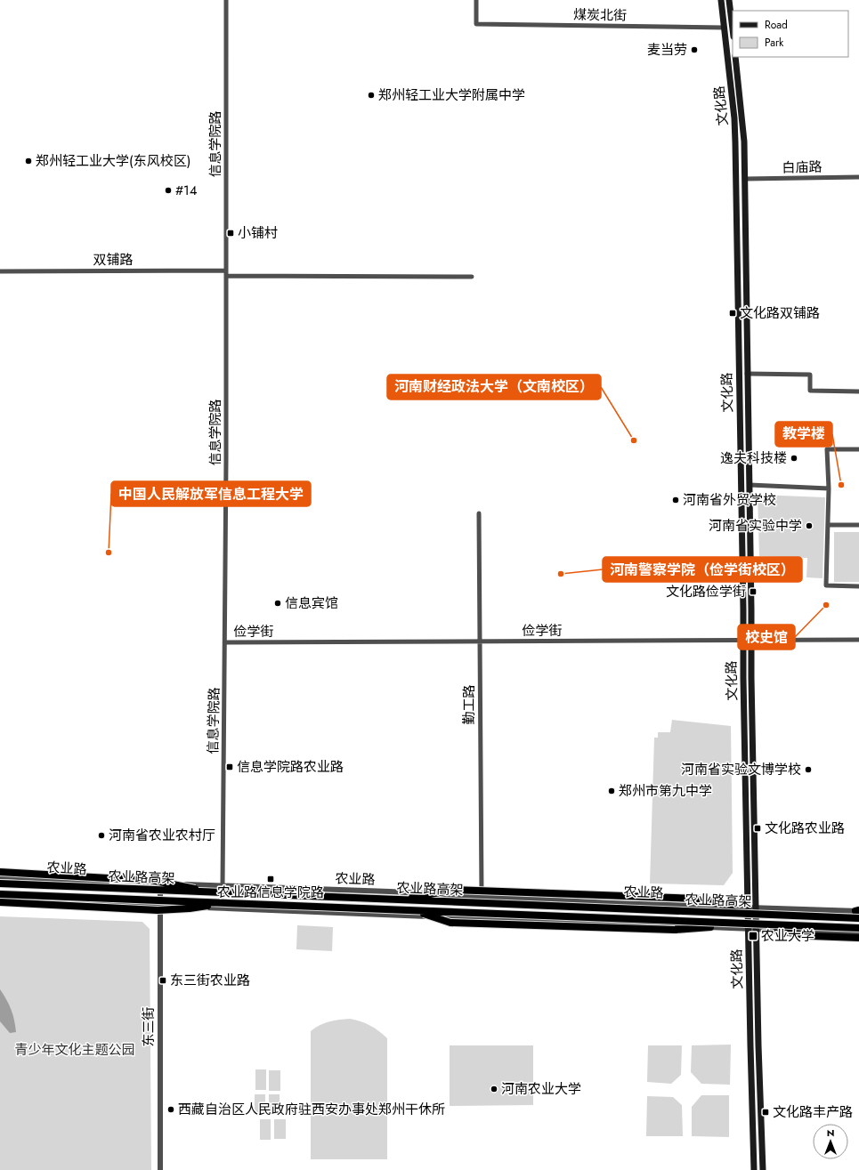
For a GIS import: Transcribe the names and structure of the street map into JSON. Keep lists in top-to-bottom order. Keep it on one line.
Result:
{"streets":{"highway":["农业路高架"],"main road":["文化路"],"street":["煤炭北街","信息学院路","白庙路","双铺路","俭学街","勤工路","农业路","东三街"]},"crossings":[["煤炭北街","文化路"],["文化路","白庙路"],["文化路","俭学街"],["文化路","农业路"],["信息学院路","双铺路"],["信息学院路","俭学街"],["信息学院路","农业路"],["俭学街","勤工路"],["勤工路","农业路"],["农业路","东三街"]],"parks":["青少年文化主题公园"],"places":{"other":["麦当劳","郑州轻工业大学附属中学","郑州轻工业大学(东风校区)","#14","河南财经政法大学（文南校区）","逸夫科技楼","教学楼","河南省外贸学校","河南省实验中学","中国人民解放军信息工程大学","河南警察学院（俭学街校区）","信息宾馆","校史馆","河南省实验文博学校","郑州市第九中学","河南省农业农村厅","河南农业大学","西藏自治区人民政府驻西安办事处郑州干休所"],"transit":["小铺村","文化路双铺路","文化路俭学街","信息学院路农业路","文化路农业路","农业路信息学院路","农业大学","东三街农业路","文化路丰产路"]},"legend":["Road","Park"],"north":"top"}
